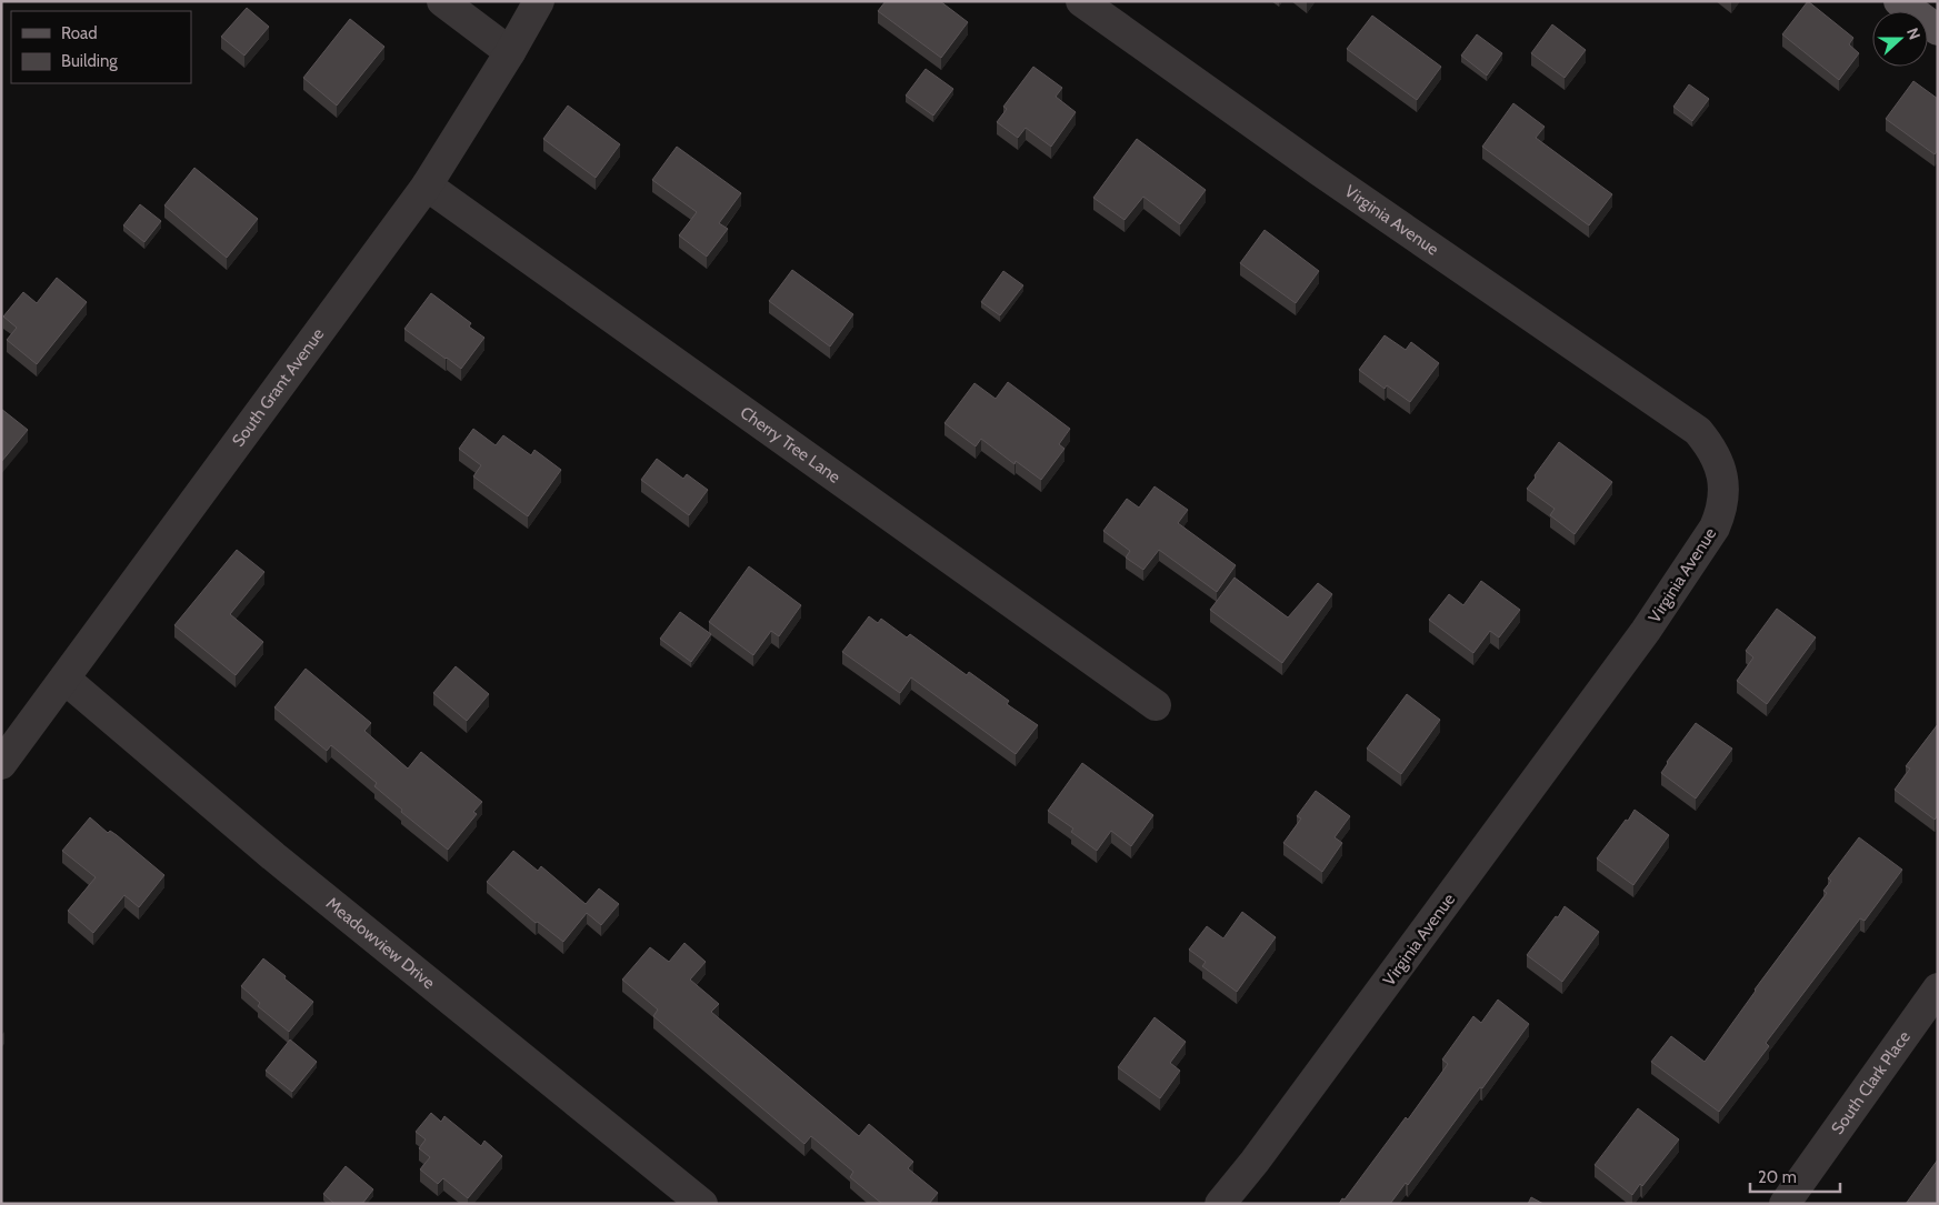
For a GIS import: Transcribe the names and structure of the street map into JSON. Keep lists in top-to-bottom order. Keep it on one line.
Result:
{"streets":{"street":["Virginia Avenue","South Grant Avenue","Cherry Tree Lane","Meadowview Drive","South Clark Place"]},"crossings":[["South Grant Avenue","Cherry Tree Lane"],["South Grant Avenue","Meadowview Drive"]],"legend":["Road","Building"],"scale_bar":"20 m","north":"right"}
